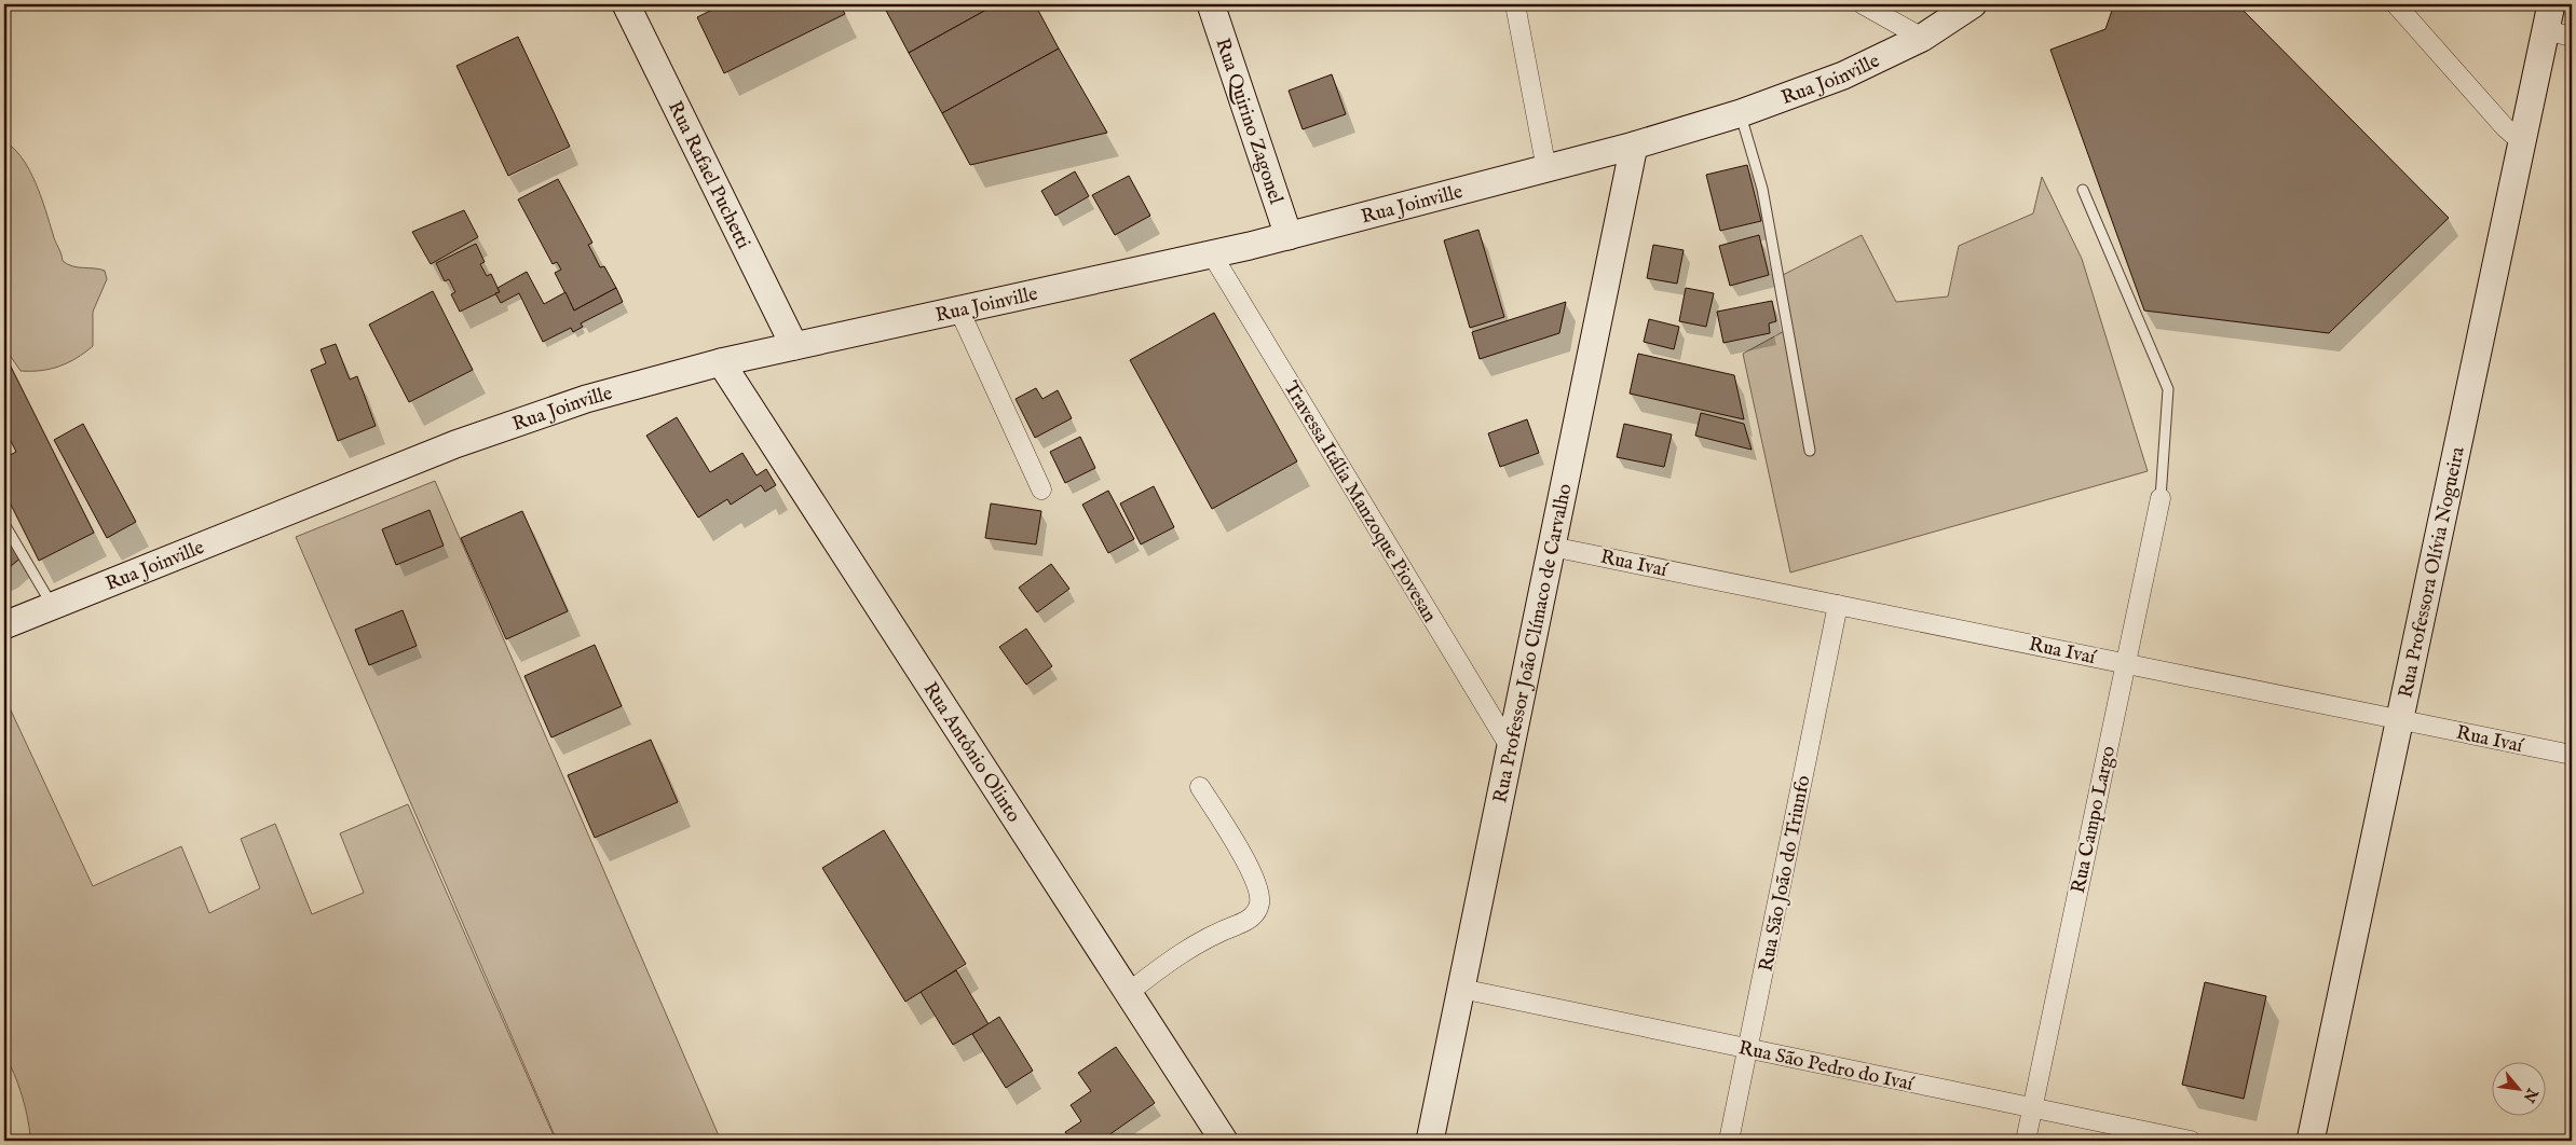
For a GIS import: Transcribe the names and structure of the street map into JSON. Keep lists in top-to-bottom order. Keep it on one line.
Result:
{"streets":{"main road":["Rua Joinville","Rua Quirino Zagonel","Rua Rafael Puchetti","Rua Professora Olívia Nogueira","Rua Professor João Clímaco de Carvalho","Rua Antônio Olinto"],"street":["Travessa Itália Manzoque Piovesan","Rua Ivaí","Rua Campo Largo","Rua São João do Triunfo","Rua São Pedro do Ivaí"]},"crossings":[["Rua Joinville","Rua Quirino Zagonel"],["Rua Joinville","Rua Rafael Puchetti"],["Rua Joinville","Travessa Itália Manzoque Piovesan"],["Rua Joinville","Rua Professor João Clímaco de Carvalho"],["Rua Joinville","Rua Antônio Olinto"],["Travessa Itália Manzoque Piovesan","Rua Professor João Clímaco de Carvalho"],["Rua Ivaí","Rua Professora Olívia Nogueira"],["Rua Ivaí","Rua Professor João Clímaco de Carvalho"],["Rua Ivaí","Rua Campo Largo"],["Rua Ivaí","Rua São João do Triunfo"],["Rua Professor João Clímaco de Carvalho","Rua São Pedro do Ivaí"],["Rua Campo Largo","Rua São Pedro do Ivaí"],["Rua São João do Triunfo","Rua São Pedro do Ivaí"]],"north":"bottom right"}
